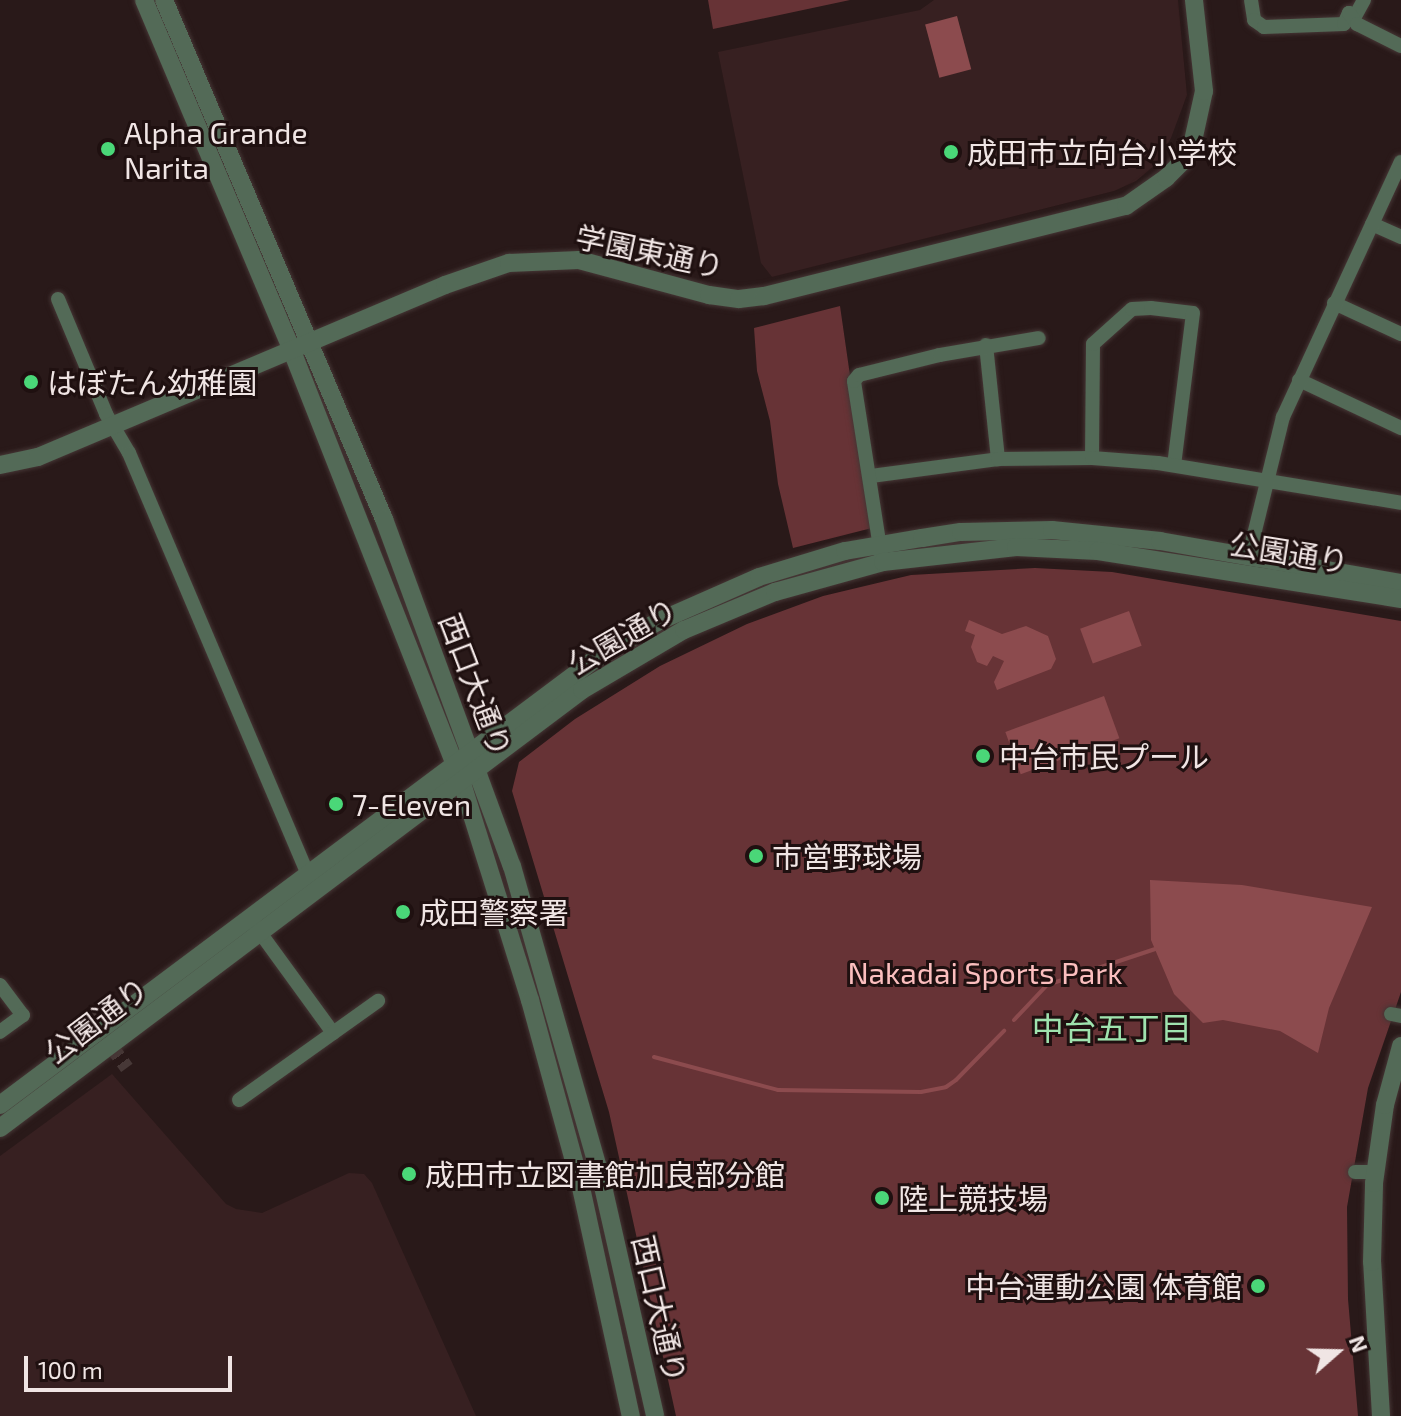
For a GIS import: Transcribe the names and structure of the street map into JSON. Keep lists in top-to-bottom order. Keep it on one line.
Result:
{"streets":{"street":["学園東通り","公園通り","西口大通り"]},"crossings":[["学園東通り","西口大通り"],["公園通り","西口大通り"]],"districts":["中台五丁目"],"parks":["Nakadai Sports Park"],"places":["Alpha Grande Narita","成田市立向台小学校","はぼたん幼稚園","中台市民プール","7-Eleven","市営野球場","成田警察署","成田市立図書館加良部分館","陸上競技場","中台運動公園 体育館"],"scale_bar":"100 m","north":"right"}
